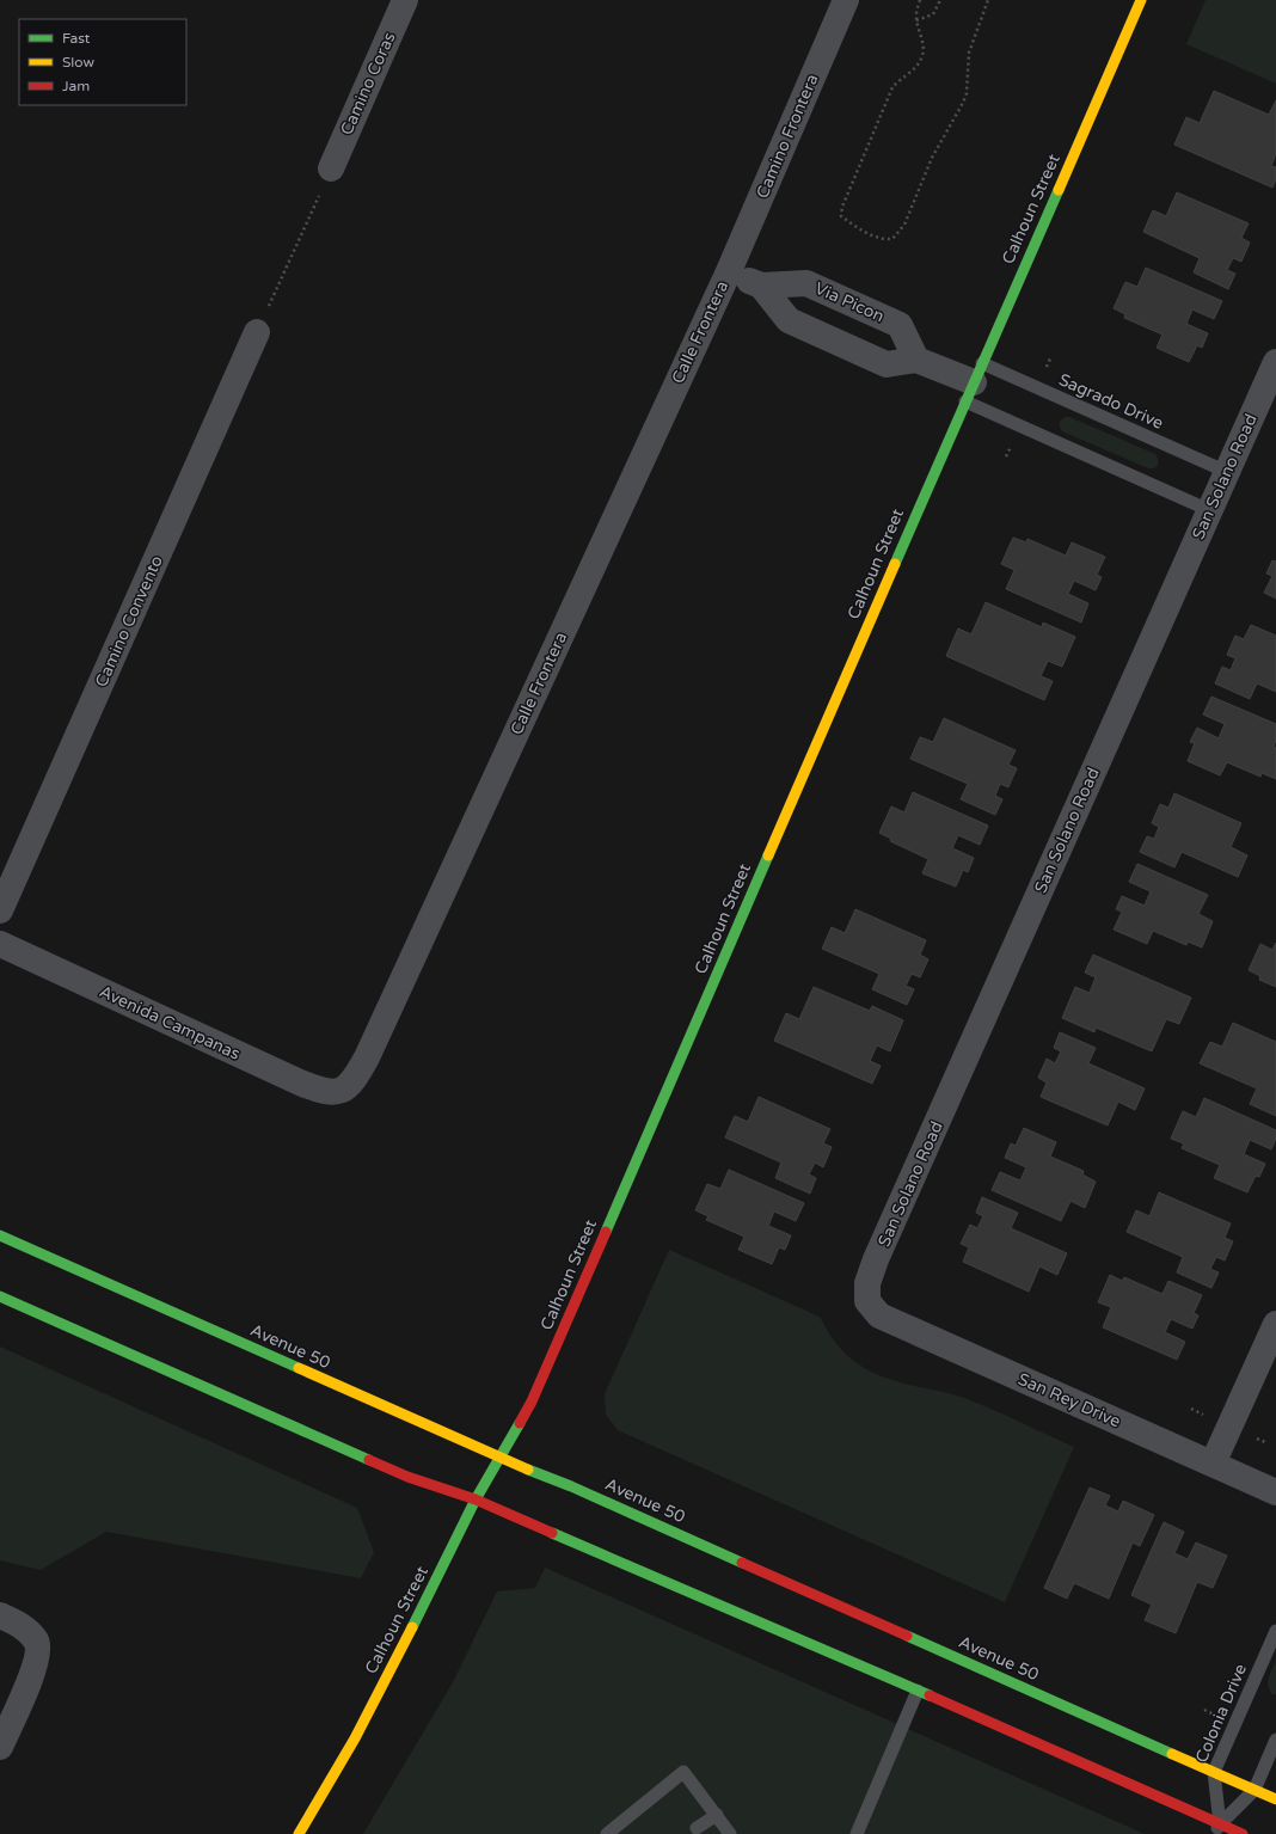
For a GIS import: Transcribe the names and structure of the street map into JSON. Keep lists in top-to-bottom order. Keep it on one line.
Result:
{"streets":{"main road":["Calhoun Street","Avenue 50"],"street":["Camino Coras","Camino Frontera","Via Picon","Calle Frontera","San Solano Road","Camino Convento","Avenida Campanas","San Rey Drive"],"lane":["Sagrado Drive","Colonia Drive"]},"crossings":[["Camino Frontera","Via Picon"],["Camino Frontera","Calle Frontera"],["Calhoun Street","Sagrado Drive"],["Calhoun Street","Avenue 50"],["Via Picon","Calle Frontera"],["Calle Frontera","Avenida Campanas"],["Sagrado Drive","San Solano Road"],["San Solano Road","San Rey Drive"],["Avenue 50","Colonia Drive"]],"legend":["Fast","Slow","Jam"]}
